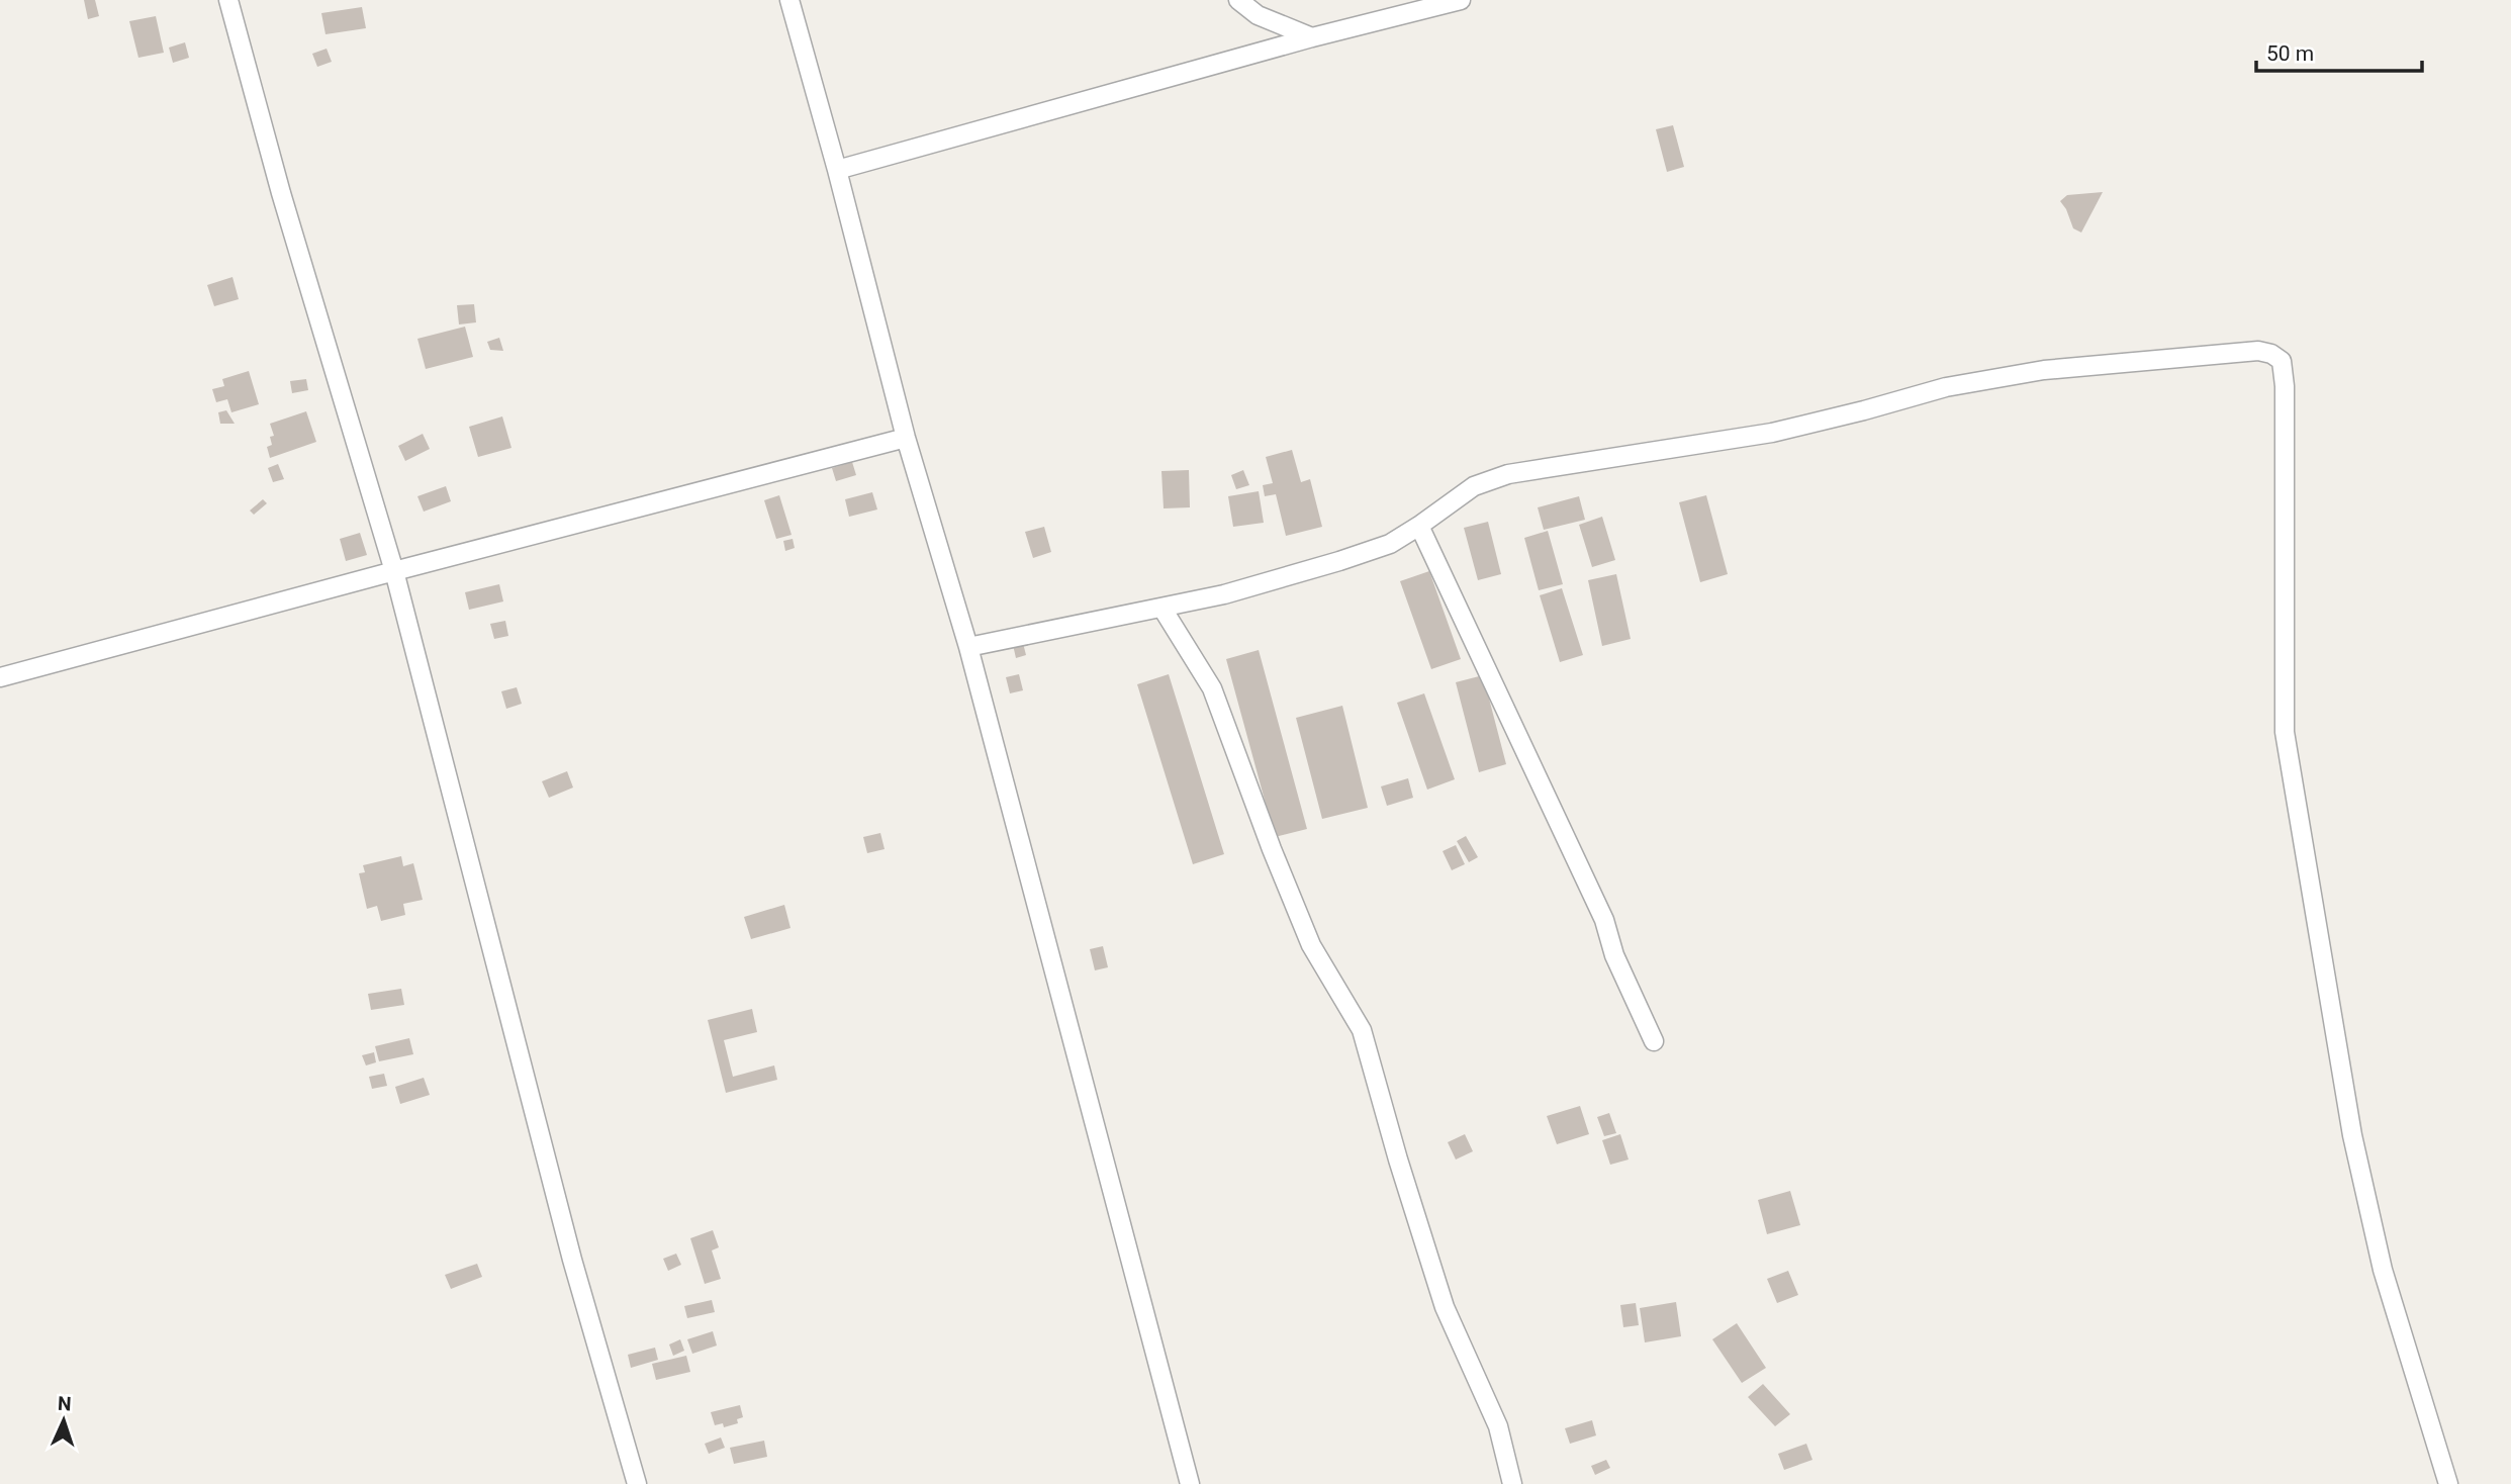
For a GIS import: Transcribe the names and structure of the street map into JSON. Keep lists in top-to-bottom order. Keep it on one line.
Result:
{"scale_bar":"50 m","north":"top"}
